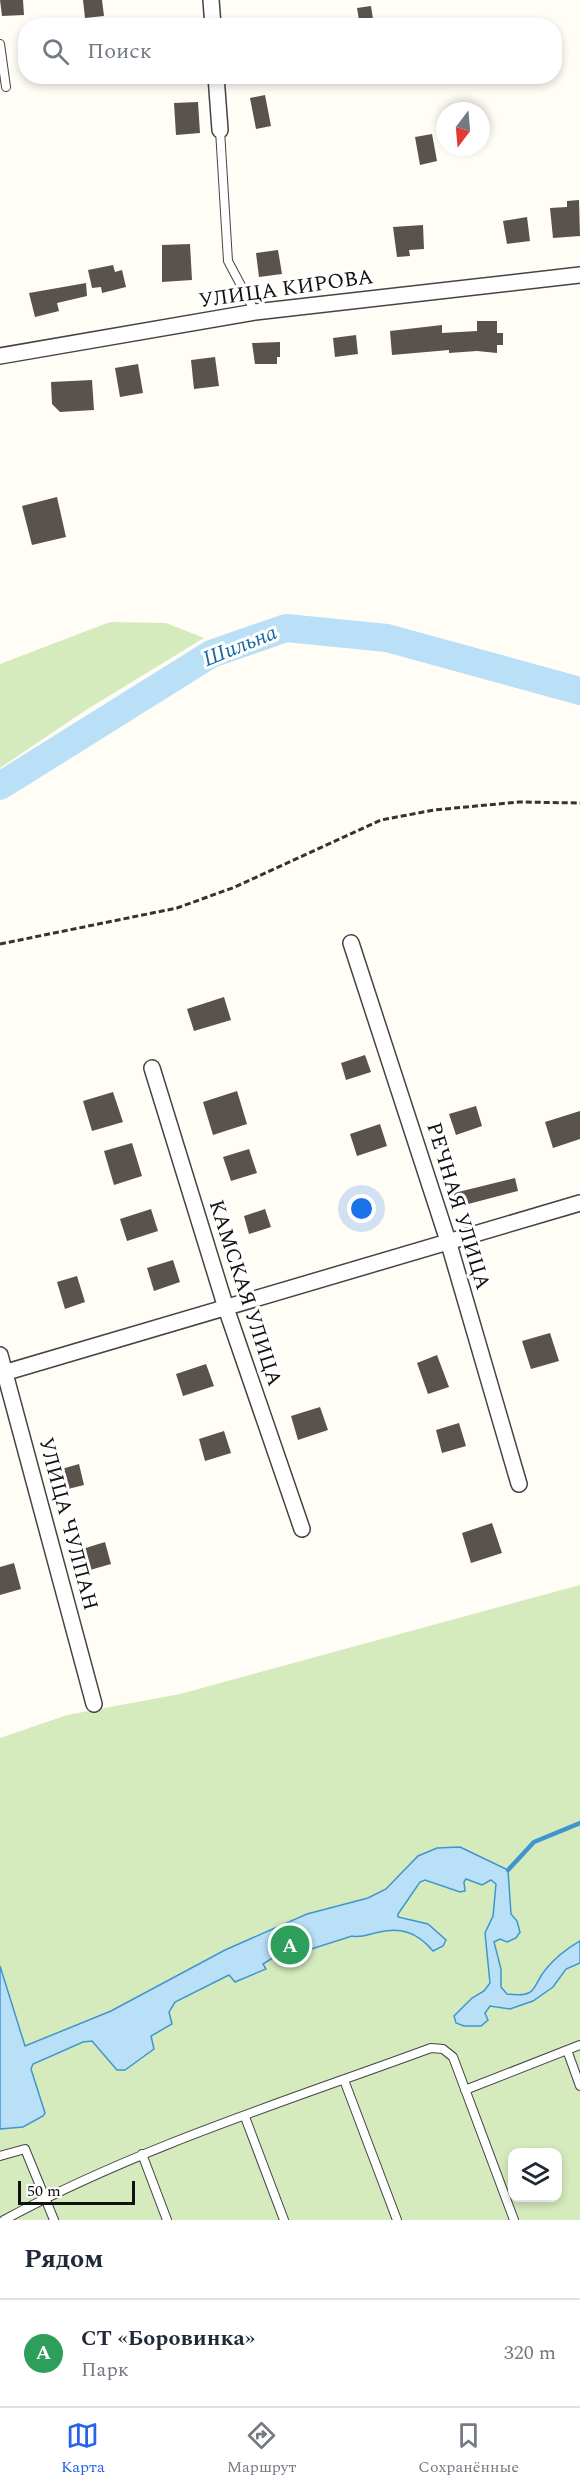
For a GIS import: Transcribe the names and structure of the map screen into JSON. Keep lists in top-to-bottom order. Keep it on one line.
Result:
{"streets":{"street":["УЛИЦА КИРОВА","РЕЧНАЯ УЛИЦА","КАМСКАЯ УЛИЦА","УЛИЦА ЧУЛПАН"]},"water":["Шильна"],"scale_bar":"50 m","north":"bottom","page":{"search":"Поиск","pins":"A","scale":"50 m","heading":"Рядом","list":[{"mark":"A","name":"СТ «Боровинка»","note":"Парк","value":"320 m"}],"nav":["Карта","Маршрут","Сохранённые"]}}
